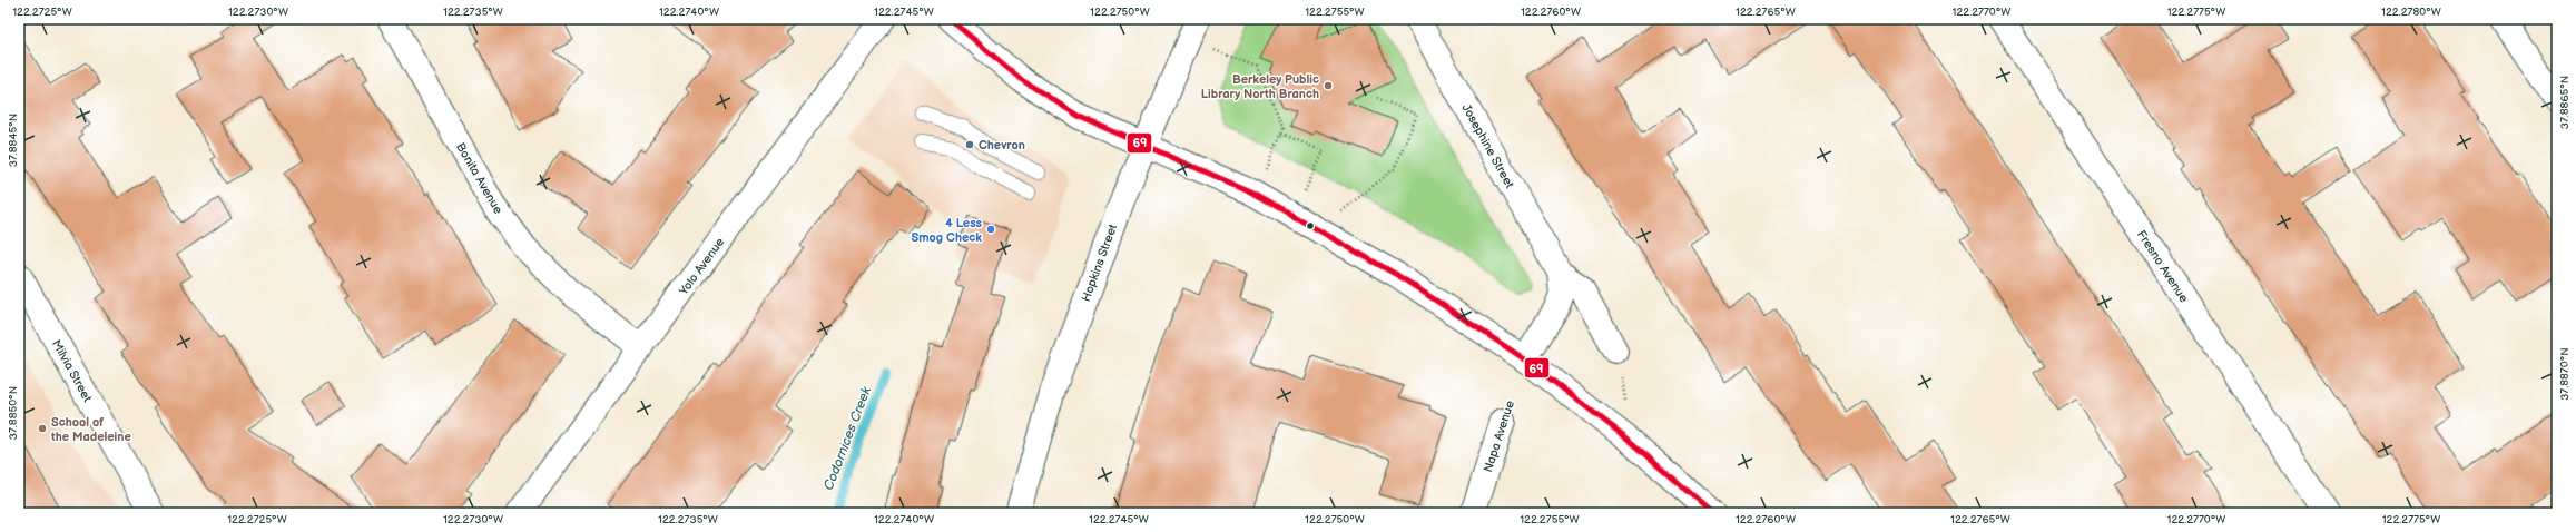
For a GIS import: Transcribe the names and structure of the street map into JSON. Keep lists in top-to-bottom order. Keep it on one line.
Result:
{"streets":{"street":["Josephine Street","Bonita Avenue","Hopkins Street","Yolo Avenue","Fresno Avenue","Milvia Street","Napa Avenue"]},"crossings":[["Bonita Avenue","Yolo Avenue"]],"water":["Codornices Creek"],"places":["Berkeley Public Library North Branch","Chevron","4 Less Smog Check","School of the Madeleine"],"lines":["transit line 69"],"coordinates":["122.2725°W","122.2730°W","122.2735°W","122.2740°W","122.2745°W","122.2750°W","122.2755°W","122.2760°W","122.2765°W","122.2770°W","122.2775°W","122.2780°W","37.8865°N","37.8845°N","37.8870°N","37.8850°N"]}
